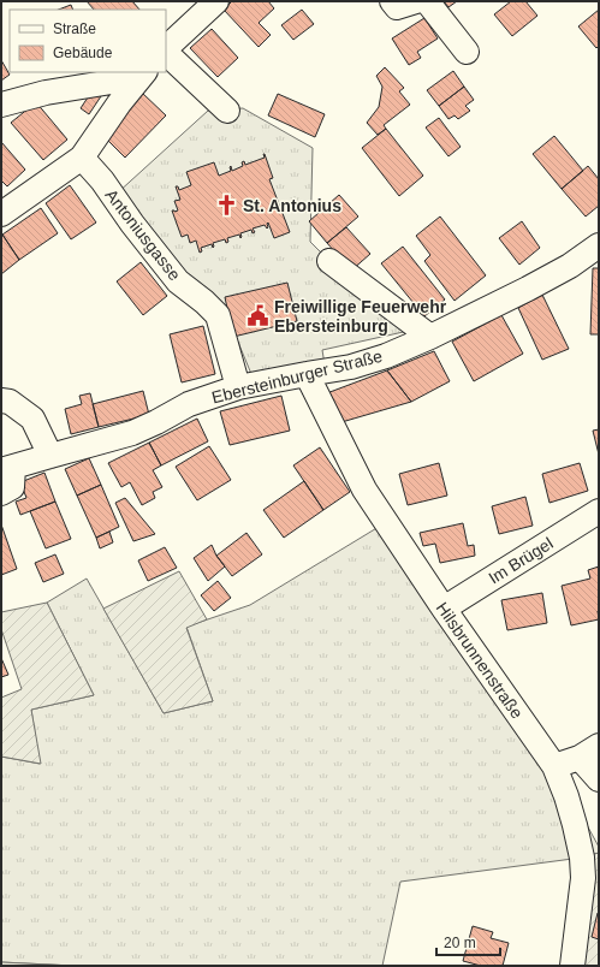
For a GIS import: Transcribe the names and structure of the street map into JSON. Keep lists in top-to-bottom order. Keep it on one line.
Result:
{"streets":{"street":["Antoniusgasse","Ebersteinburger Straße","Im Brügel","Hilsbrunnenstraße"]},"crossings":[["Antoniusgasse","Ebersteinburger Straße"],["Ebersteinburger Straße","Hilsbrunnenstraße"],["Im Brügel","Hilsbrunnenstraße"]],"places":{"church":["St. Antonius"],"public building":["Freiwillige Feuerwehr Ebersteinburg"]},"legend":["Straße","Gebäude"],"scale_bar":"20 m"}
